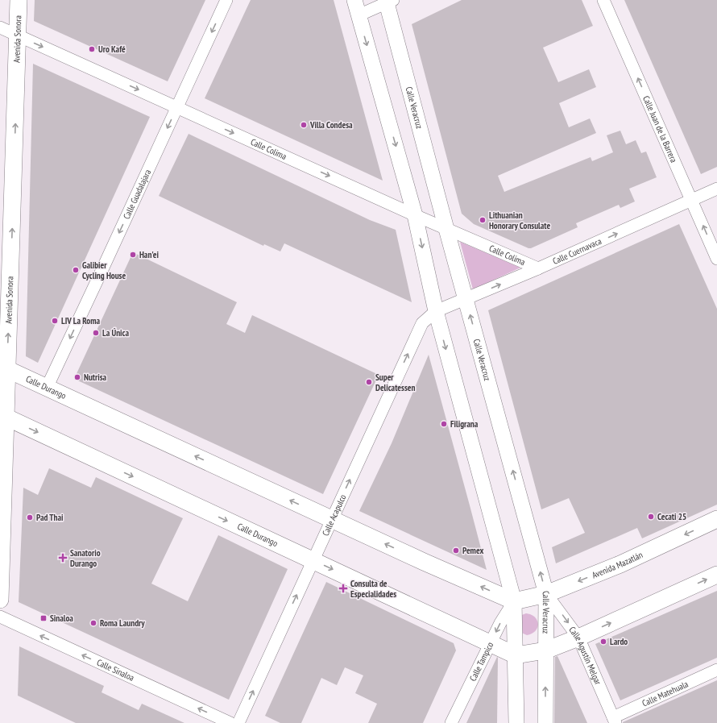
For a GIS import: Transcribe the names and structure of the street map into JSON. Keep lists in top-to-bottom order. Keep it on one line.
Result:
{"streets":{"main road":["Avenida Sonora","Calle Durango","Avenida Mazatlán"],"street":["Calle Veracruz","Calle Juan de la Barrera","Calle Colima","Calle Guadalajara","Calle Cuernavaca","Calle Acapulco","Calle Agustín Melgar","Calle Tampico","Calle Sinaloa","Calle Matehuala"]},"crossings":[["Avenida Sonora","Calle Colima"],["Avenida Sonora","Calle Durango"],["Calle Veracruz","Calle Colima"],["Calle Veracruz","Calle Cuernavaca"],["Calle Veracruz","Avenida Mazatlán"],["Calle Veracruz","Calle Agustín Melgar"],["Calle Juan de la Barrera","Calle Cuernavaca"],["Calle Colima","Calle Guadalajara"],["Calle Colima","Calle Cuernavaca"],["Calle Guadalajara","Calle Durango"],["Calle Cuernavaca","Calle Acapulco"],["Calle Durango","Calle Acapulco"],["Calle Durango","Avenida Mazatlán"],["Calle Durango","Calle Tampico"],["Avenida Mazatlán","Calle Agustín Melgar"],["Avenida Mazatlán","Calle Tampico"],["Calle Agustín Melgar","Calle Matehuala"]],"one_way":["Avenida Sonora","Calle Juan de la Barrera","Calle Colima","Calle Guadalajara","Calle Cuernavaca","Calle Acapulco","Calle Agustín Melgar","Calle Tampico","Calle Sinaloa"],"places":{"other":["Uro Kafé","Villa Condesa","Lithuanian Honorary Consulate","Han'ei","Galibier Cycling House","LIV La Roma","La Única","Nutrisa","Super Delicatessen","Filigrana","Cecati 25","Pad Thai","Pemex","Roma Laundry","Lardo"],"health":["Sanatorio Durango","Consulta de Especialidades"],"transit":["Sinaloa"]}}
